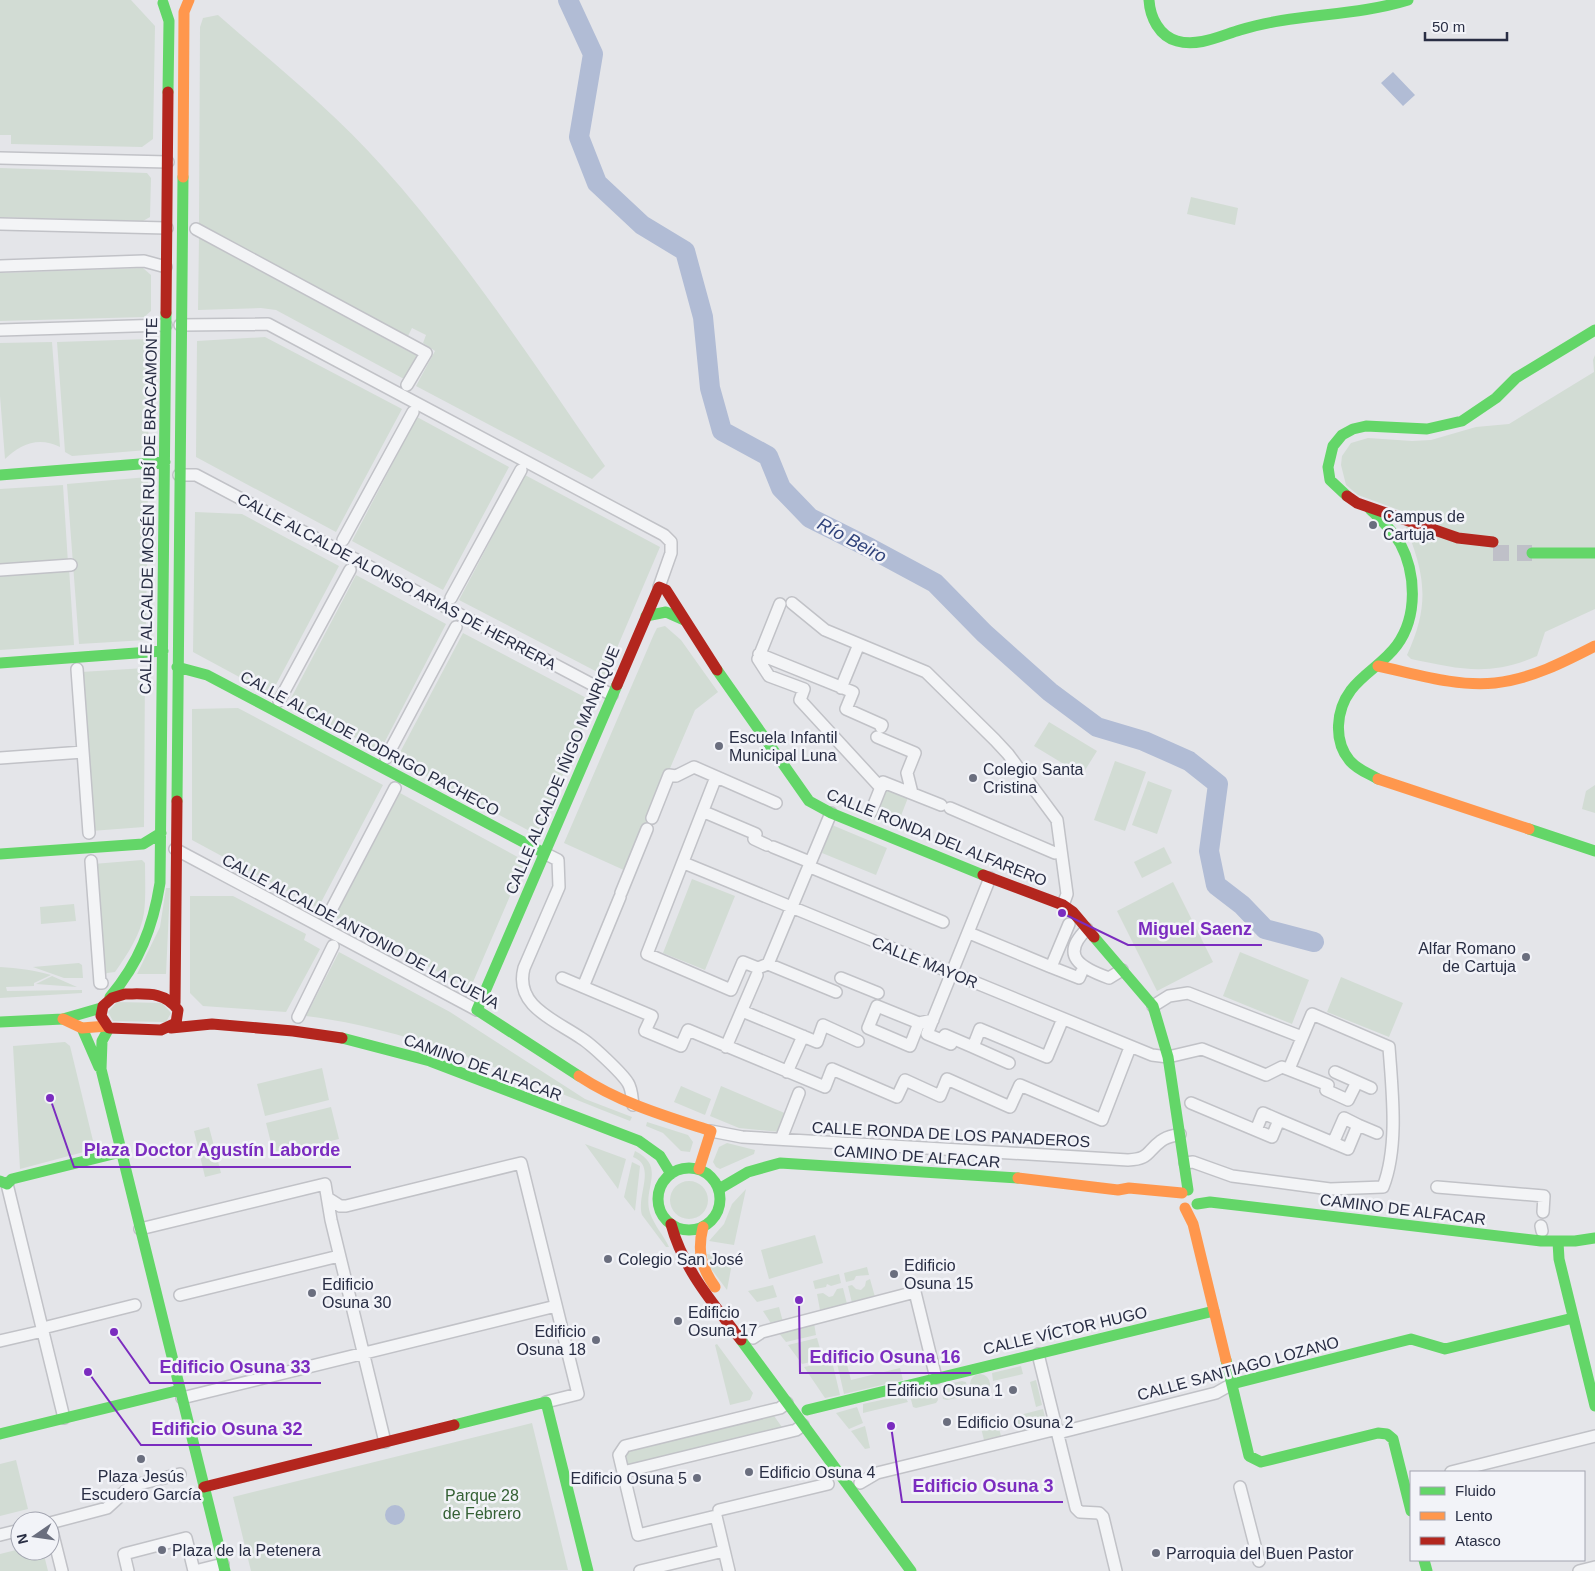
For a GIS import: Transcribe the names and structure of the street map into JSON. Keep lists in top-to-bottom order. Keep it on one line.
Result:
{"streets":{"street":["CALLE ALCALDE MOSÉN RUBÍ DE BRACAMONTE","CALLE ALCALDE ALONSO ARIAS DE HERRERA","CALLE ALCALDE RODRIGO PACHECO","CALLE ALCALDE IÑIGO MANRIQUE","CALLE RONDA DEL ALFARERO","CALLE ALCALDE ANTONIO DE LA CUEVA","CALLE MAYOR","CAMINO DE ALFACAR","CALLE RONDA DE LOS PANADEROS","CALLE VÍCTOR HUGO","CALLE SANTIAGO LOZANO"]},"crossings":[["CALLE ALCALDE MOSÉN RUBÍ DE BRACAMONTE","CALLE ALCALDE ALONSO ARIAS DE HERRERA"],["CALLE ALCALDE MOSÉN RUBÍ DE BRACAMONTE","CALLE ALCALDE RODRIGO PACHECO"],["CALLE ALCALDE MOSÉN RUBÍ DE BRACAMONTE","CALLE ALCALDE IÑIGO MANRIQUE"],["CALLE ALCALDE MOSÉN RUBÍ DE BRACAMONTE","CALLE ALCALDE ANTONIO DE LA CUEVA"],["CALLE ALCALDE MOSÉN RUBÍ DE BRACAMONTE","CAMINO DE ALFACAR"],["CALLE ALCALDE ALONSO ARIAS DE HERRERA","CALLE ALCALDE IÑIGO MANRIQUE"],["CALLE ALCALDE RODRIGO PACHECO","CALLE ALCALDE IÑIGO MANRIQUE"],["CALLE ALCALDE IÑIGO MANRIQUE","CALLE RONDA DEL ALFARERO"],["CALLE ALCALDE IÑIGO MANRIQUE","CALLE ALCALDE ANTONIO DE LA CUEVA"],["CALLE ALCALDE ANTONIO DE LA CUEVA","CALLE RONDA DE LOS PANADEROS"]],"water":["Río Beiro"],"parks":["Parque 28 de Febrero"],"places":["Campus de Cartuja","Escuela Infantil Municipal Luna","Colegio Santa Cristina","Miguel Saenz","Alfar Romano de Cartuja","Plaza Doctor Agustín Laborde","Colegio San José","Edificio Osuna 15","Edificio Osuna 30","Edificio Osuna 16","Edificio Osuna 17","Edificio Osuna 33","Edificio Osuna 18","Edificio Osuna 32","Edificio Osuna 1","Edificio Osuna 2","Edificio Osuna 3","Plaza Jesús Escudero García","Edificio Osuna 4","Edificio Osuna 5","Plaza de la Petenera","Parroquia del Buen Pastor"],"legend":["Fluido","Lento","Atasco"],"scale_bar":"50 m","north":"left"}
